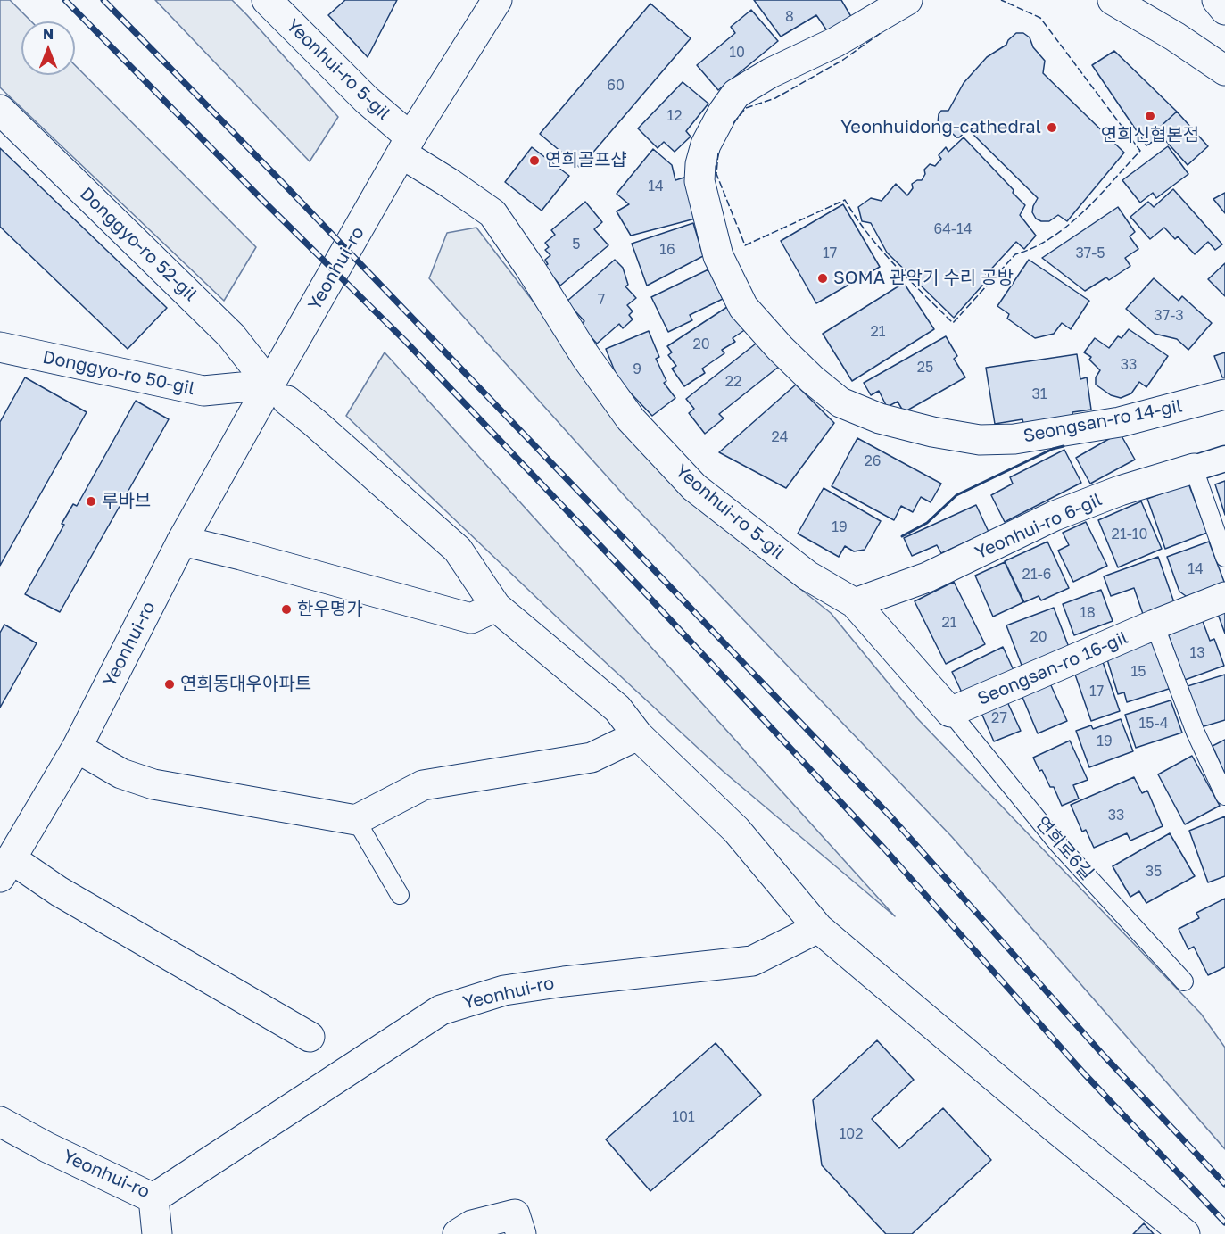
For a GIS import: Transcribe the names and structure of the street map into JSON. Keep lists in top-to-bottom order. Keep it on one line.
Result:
{"streets":{"street":["Yeonhui-ro 5-gil","Donggyo-ro 52-gil","Yeonhui-ro","Donggyo-ro 50-gil","Seongsan-ro 14-gil","Yeonhui-ro 6-gil","Seongsan-ro 16-gil"],"lane":["연희로6길"]},"crossings":[["Yeonhui-ro 5-gil","Yeonhui-ro"],["Yeonhui-ro 5-gil","Yeonhui-ro 6-gil"],["Yeonhui-ro 5-gil","Seongsan-ro 16-gil"],["Yeonhui-ro 5-gil","연희로6길"],["Donggyo-ro 52-gil","Yeonhui-ro"],["Donggyo-ro 52-gil","Donggyo-ro 50-gil"],["Yeonhui-ro","Donggyo-ro 50-gil"],["Seongsan-ro 16-gil","연희로6길"]],"places":["연희신협본점","Yeonhuidong-cathedral","연희골프샵","SOMA 관악기 수리 공방","루바브","한우명가","연희동대우아파트"],"house_numbers":["8","10","60","12","14","64-14","5","16","17","37-5","7","37-3","21","20","33","25","9","22","31","24","26","19","21-10","14","21-6","18","21","20","13","15","17","27","15-4","19","33","35","101","102"],"north":"top"}
